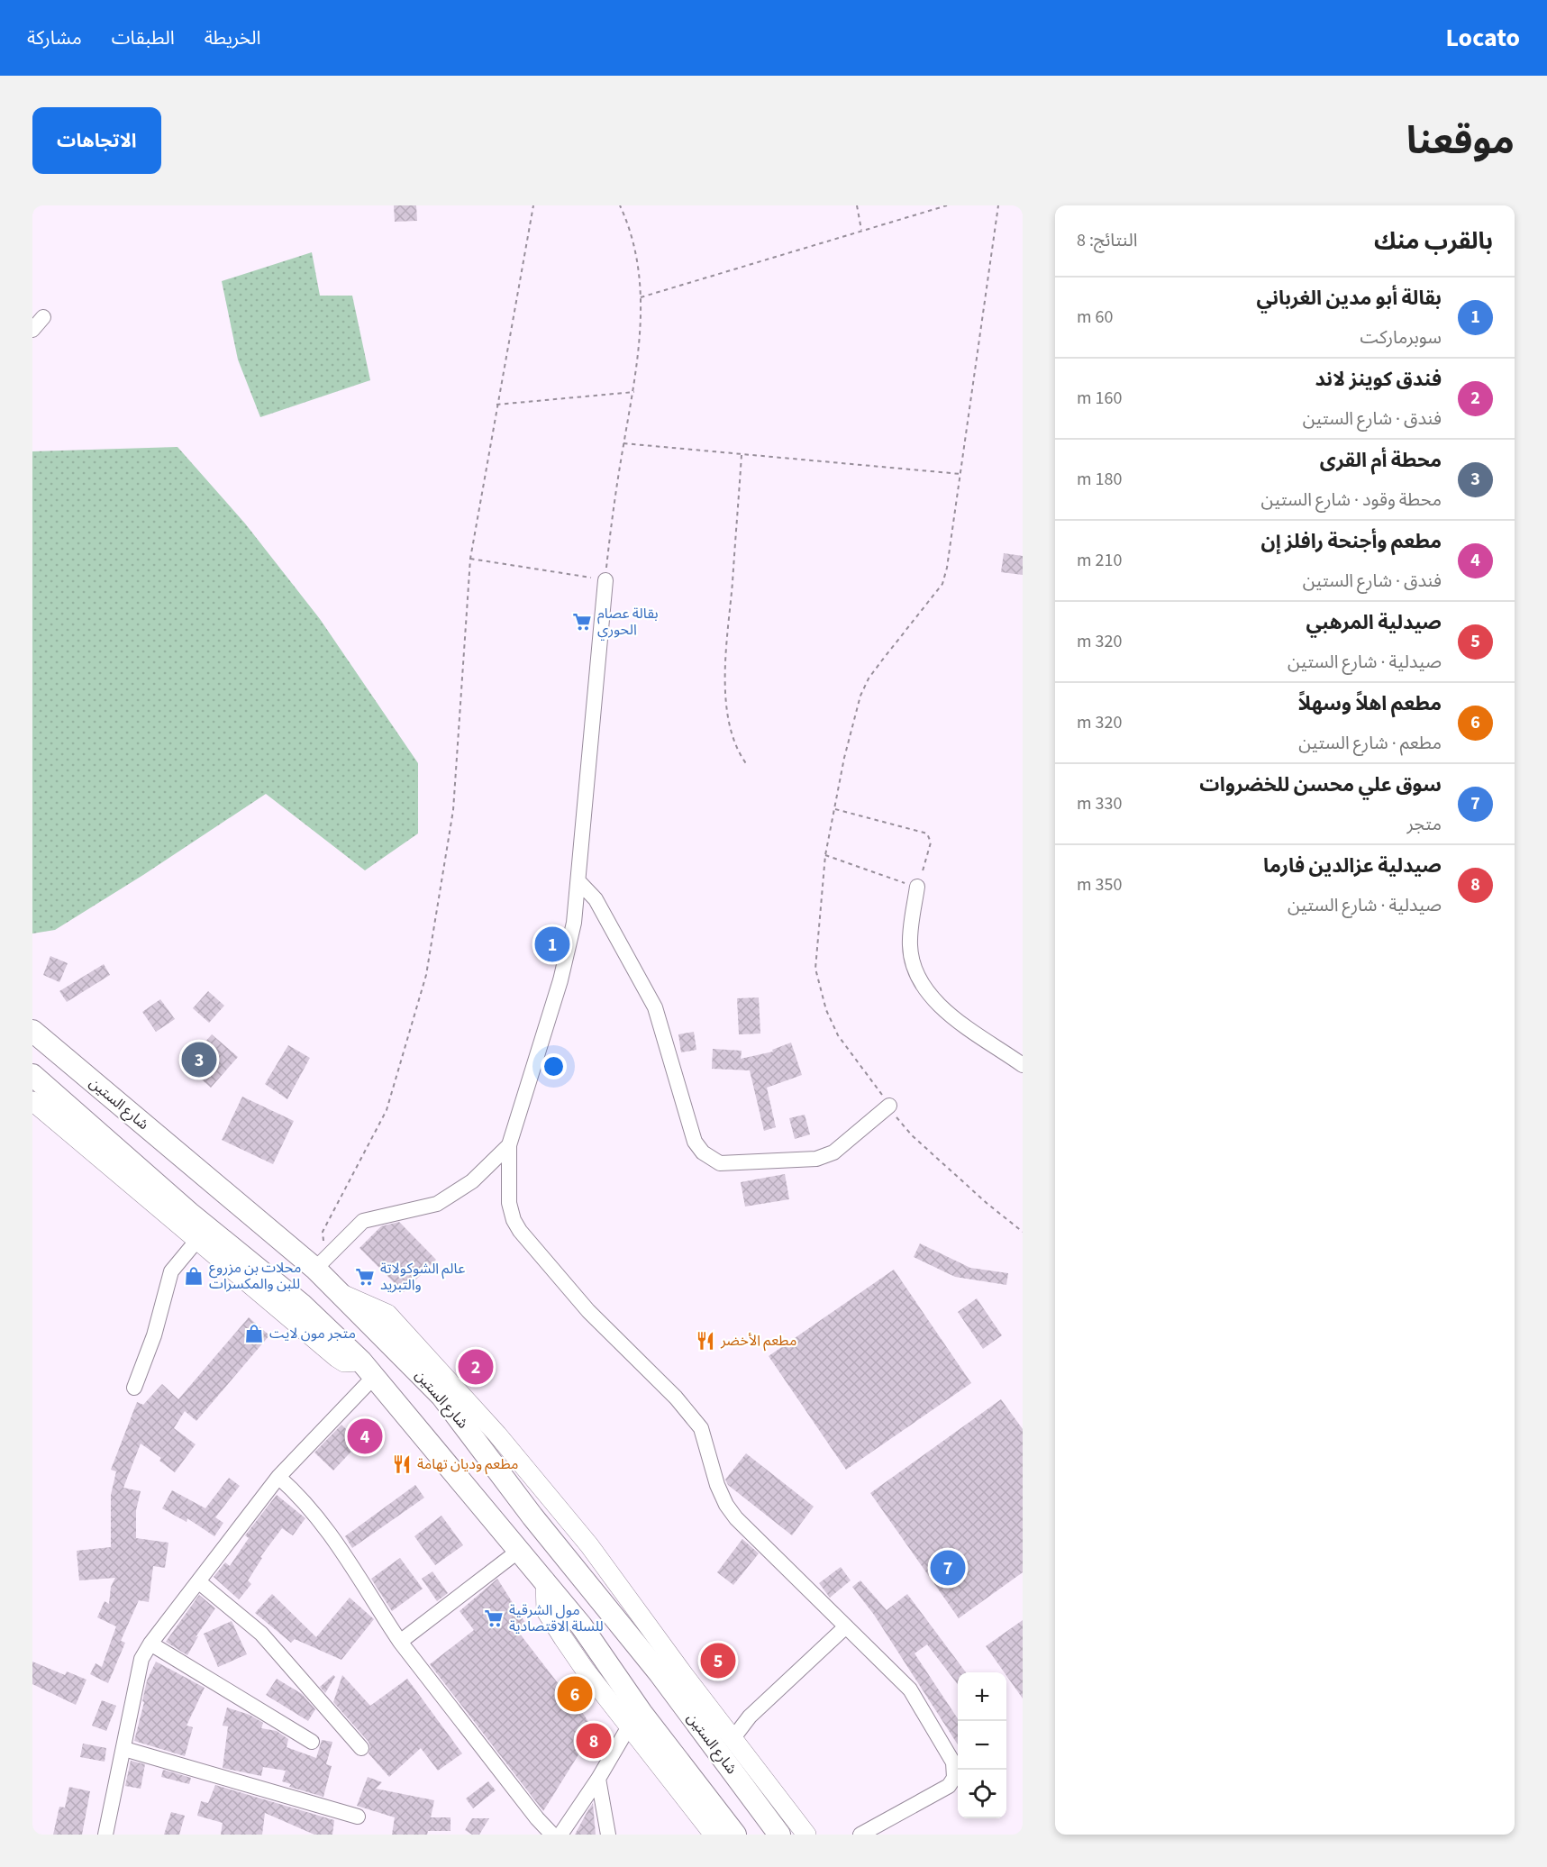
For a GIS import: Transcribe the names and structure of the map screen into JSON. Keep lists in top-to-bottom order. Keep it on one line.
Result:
{"streets":{"highway":["شارع الستين"]},"places":{"supermarket":["بقالة عصام الحوري","عالم الشوكولاتة والتبريد","مول الشرقية للسلة الاقتصادية"],"shop":["محلات بن مزروع للبن والمكسرات","متجر مون لايت"],"restaurant":["مطعم الأخضر","مطعم وديان تهامة"]},"page":{"header":"Locato","nav":["الخريطة","الطبقات","مشاركة"],"title":"موقعنا","buttons":"الاتجاهات","heading":["بالقرب منك","النتائج: 8"],"list":[{"mark":"1","name":"بقالة أبو مدين الغرباني","note":"سوبرماركت","value":"60 m"},{"mark":"2","name":"فندق كوينز لاند","note":"فندق · شارع الستين","value":"160 m"},{"mark":"3","name":"محطة أم القرى","note":"محطة وقود · شارع الستين","value":"180 m"},{"mark":"4","name":"مطعم وأجنحة رافلز إن","note":"فندق · شارع الستين","value":"210 m"},{"mark":"5","name":"صيدلية المرهبي","note":"صيدلية · شارع الستين","value":"320 m"},{"mark":"6","name":"مطعم اهلاً وسهلاً","note":"مطعم · شارع الستين","value":"320 m"},{"mark":"7","name":"سوق علي محسن للخضروات","note":"متجر","value":"330 m"},{"mark":"8","name":"صيدلية عزالدين فارما","note":"صيدلية · شارع الستين","value":"350 m"}],"pins":["1","3","2","4","7","5","6","8"],"map_buttons":["+","−"]}}
